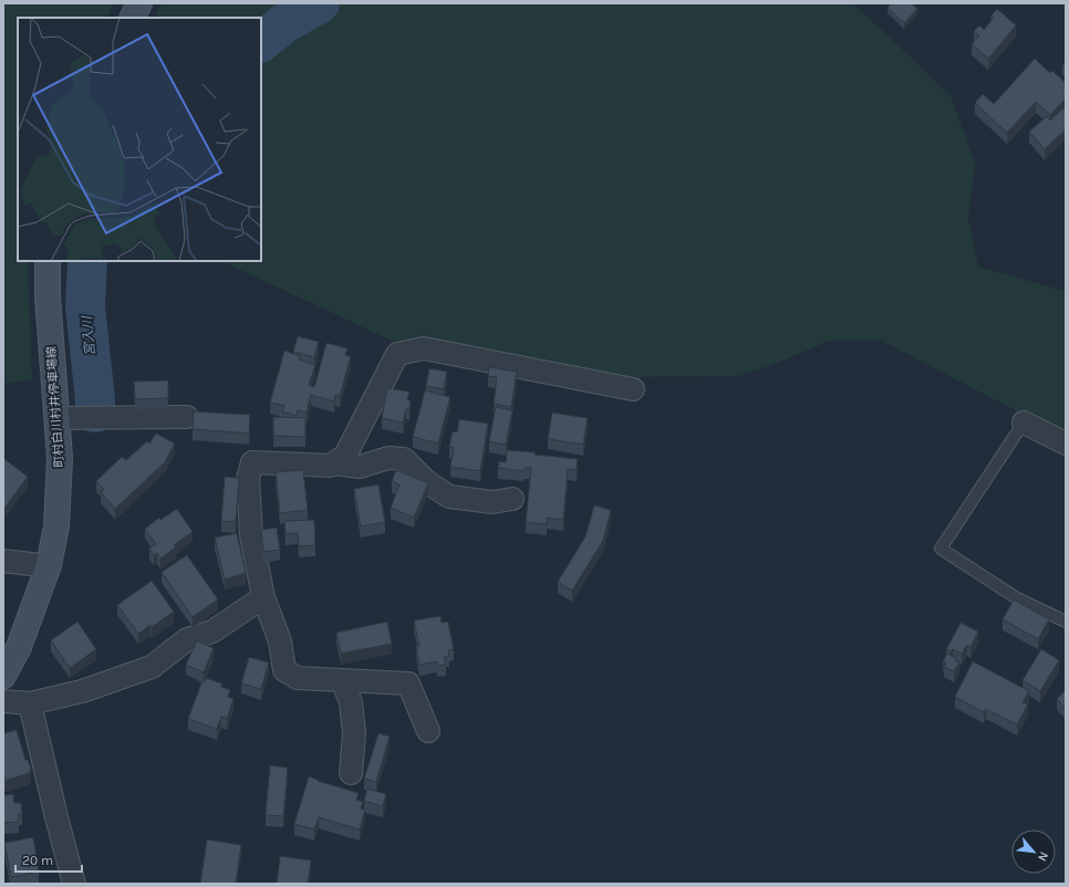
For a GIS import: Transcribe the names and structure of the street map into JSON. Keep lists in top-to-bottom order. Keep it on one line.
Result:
{"streets":{"main road":["町村白川村井停車場線"]},"water":["宮入川"],"scale_bar":"20 m","north":"bottom right"}
